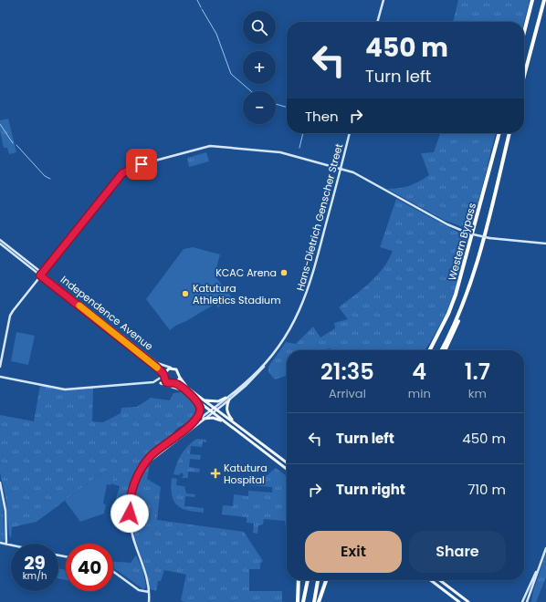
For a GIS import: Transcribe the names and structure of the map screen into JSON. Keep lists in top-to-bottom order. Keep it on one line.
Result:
{"streets":{"highway":["Western Bypass"],"main road":["Independence Avenue"],"street":["Hans-Dietrich Genscher Street"]},"crossings":[["Hans-Dietrich Genscher Street","Independence Avenue"]],"places":{"other":["KCAC Arena","Katutura Athletics Stadium"],"health":["Katutura Hospital"]},"page":{"map_buttons":["+","−"],"turn":["450 m","Turn left"],"then":"Then","eta":["21:35","Arrival","4","min","1.7","km"],"list":[{"name":"Turn left","value":"450 m"},{"name":"Turn right","value":"710 m"}],"buttons":["Exit","Share"],"speed":"29 km/h","limit":"40"}}
